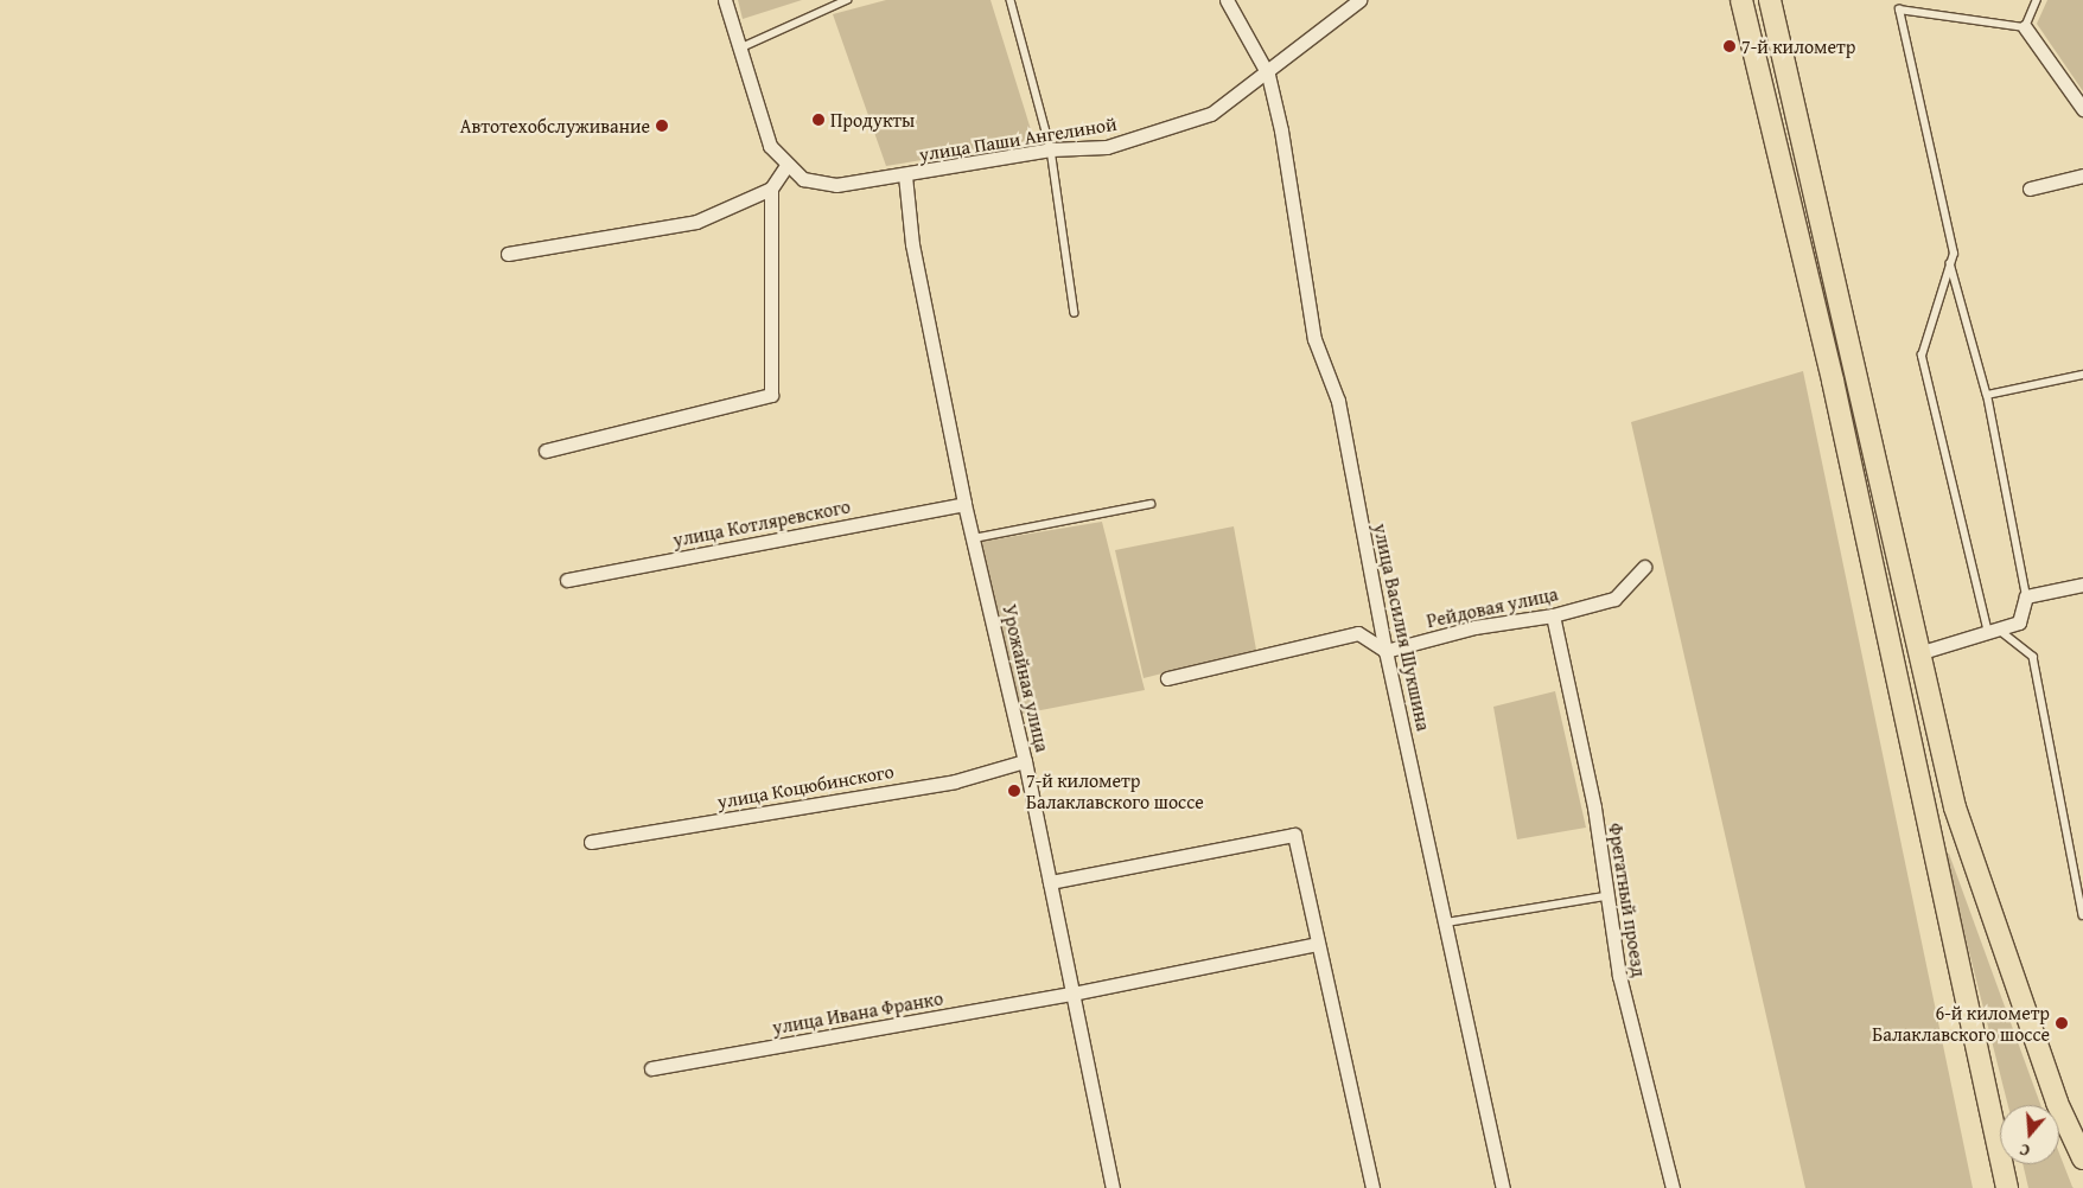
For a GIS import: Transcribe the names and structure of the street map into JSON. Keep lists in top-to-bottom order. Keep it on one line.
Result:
{"streets":{"street":["улица Паши Ангелиной","улица Котляревского","Рейдовая улица","улица Василия Шукшина","Урожайная улица","улица Коцюбинского","Фрегатный проезд","улица Ивана Франко"]},"crossings":[["улица Паши Ангелиной","улица Василия Шукшина"],["улица Паши Ангелиной","Урожайная улица"],["улица Котляревского","Урожайная улица"],["Рейдовая улица","улица Василия Шукшина"],["Рейдовая улица","Фрегатный проезд"],["Урожайная улица","улица Коцюбинского"],["Урожайная улица","улица Ивана Франко"]],"places":["7-й километр","Продукты","Автотехобслуживание","7-й километр Балаклавского шоссе","6-й километр Балаклавского шоccе"],"north":"bottom"}
